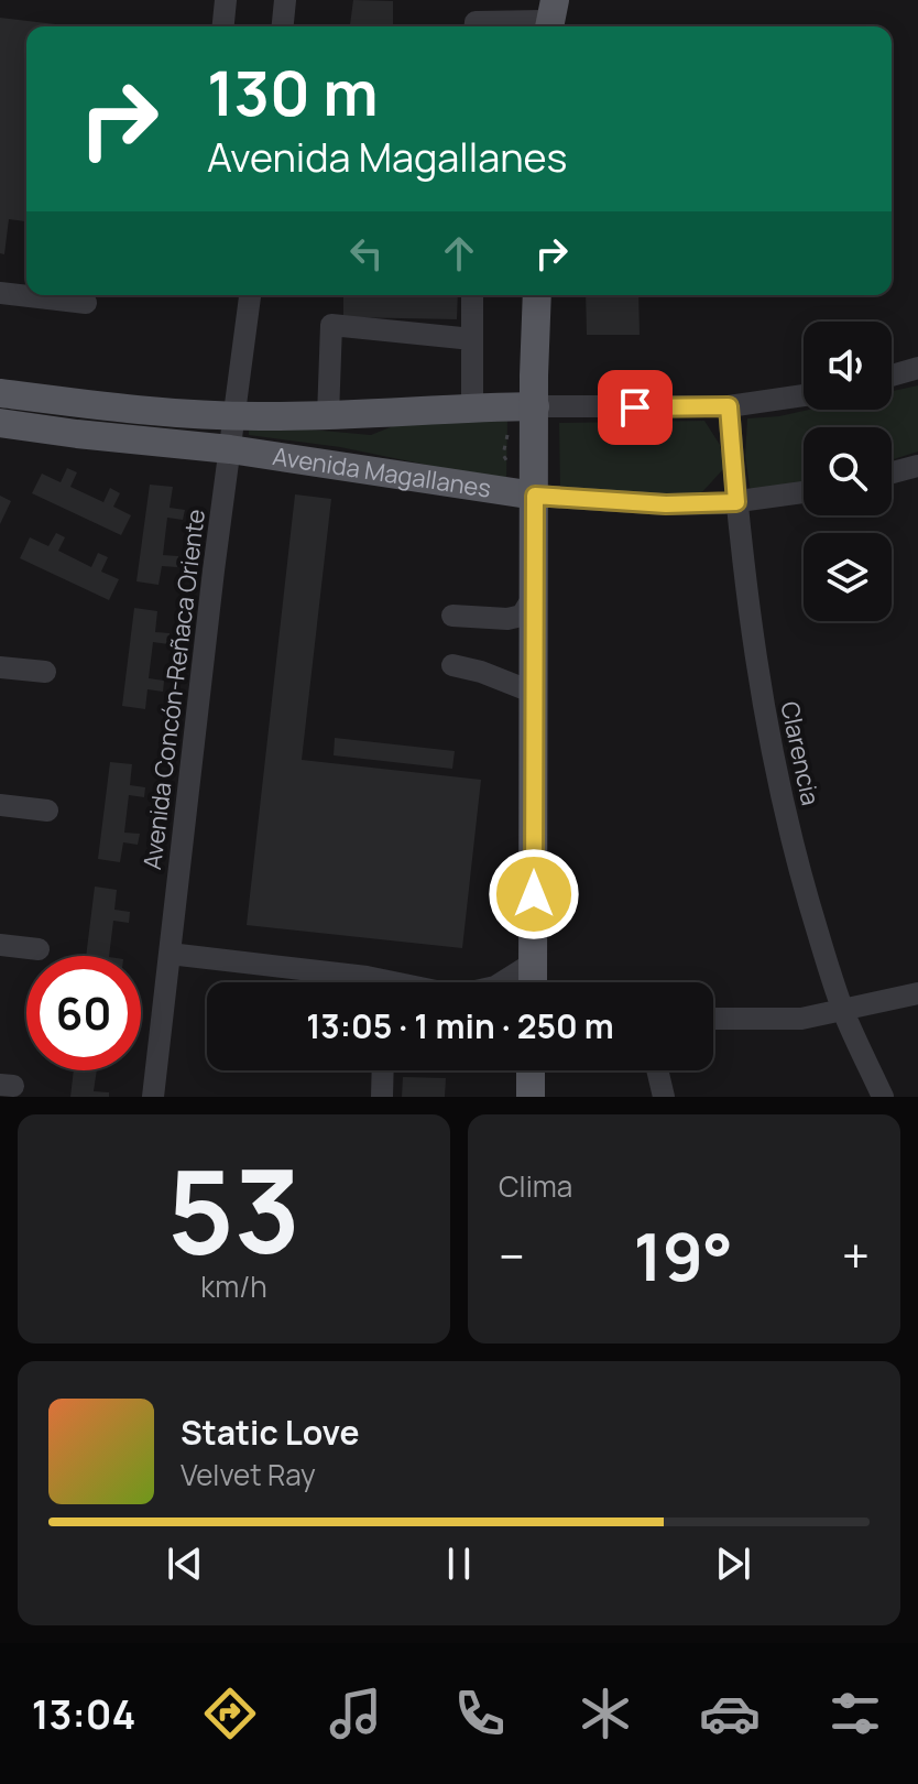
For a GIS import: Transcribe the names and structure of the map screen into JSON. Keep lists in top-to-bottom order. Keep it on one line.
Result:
{"streets":{"main road":["Avenida Magallanes"],"street":["Avenida Concón-Reñaca Oriente","Clarencia"]},"crossings":[["Avenida Magallanes","Avenida Concón-Reñaca Oriente"],["Avenida Magallanes","Clarencia"]],"page":{"turn":["130 m","Avenida Magallanes"],"limit":"60","trip":"13:05 · 1 min · 250 m","tile":[["53","km/h"],"Clima"],"heat":["−","19°","+"],"song":["Static Love","Velvet Ray"],"tabs":"13:04"}}
